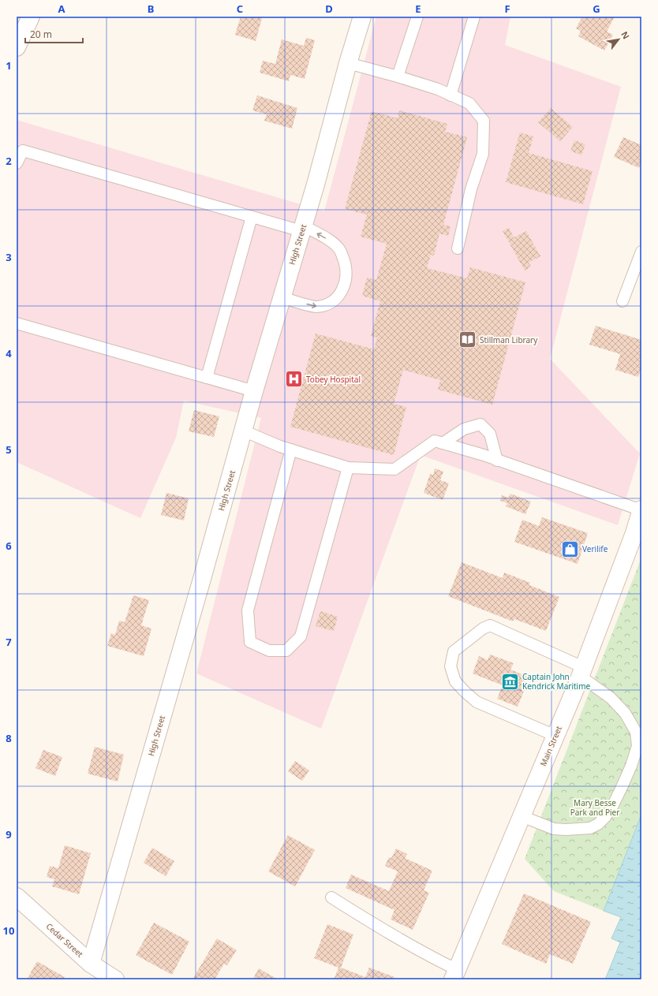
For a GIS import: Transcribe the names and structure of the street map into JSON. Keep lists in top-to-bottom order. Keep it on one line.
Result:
{"streets":{"street":["High Street","Main Street","Cedar Street"]},"crossings":[["High Street","Cedar Street"]],"parks":["Mary Besse Park and Pier"],"places":{"library":["Stillman Library"],"hospital":["Tobey Hospital"],"shop":["Verilife"],"museum":["Captain John Kendrick Maritime"]},"scale_bar":"20 m","north":"top right","grid":{"columns":["A","B","C","D","E","F","G"],"rows":["1","2","3","4","5","6","7","8","9","10"]}}
